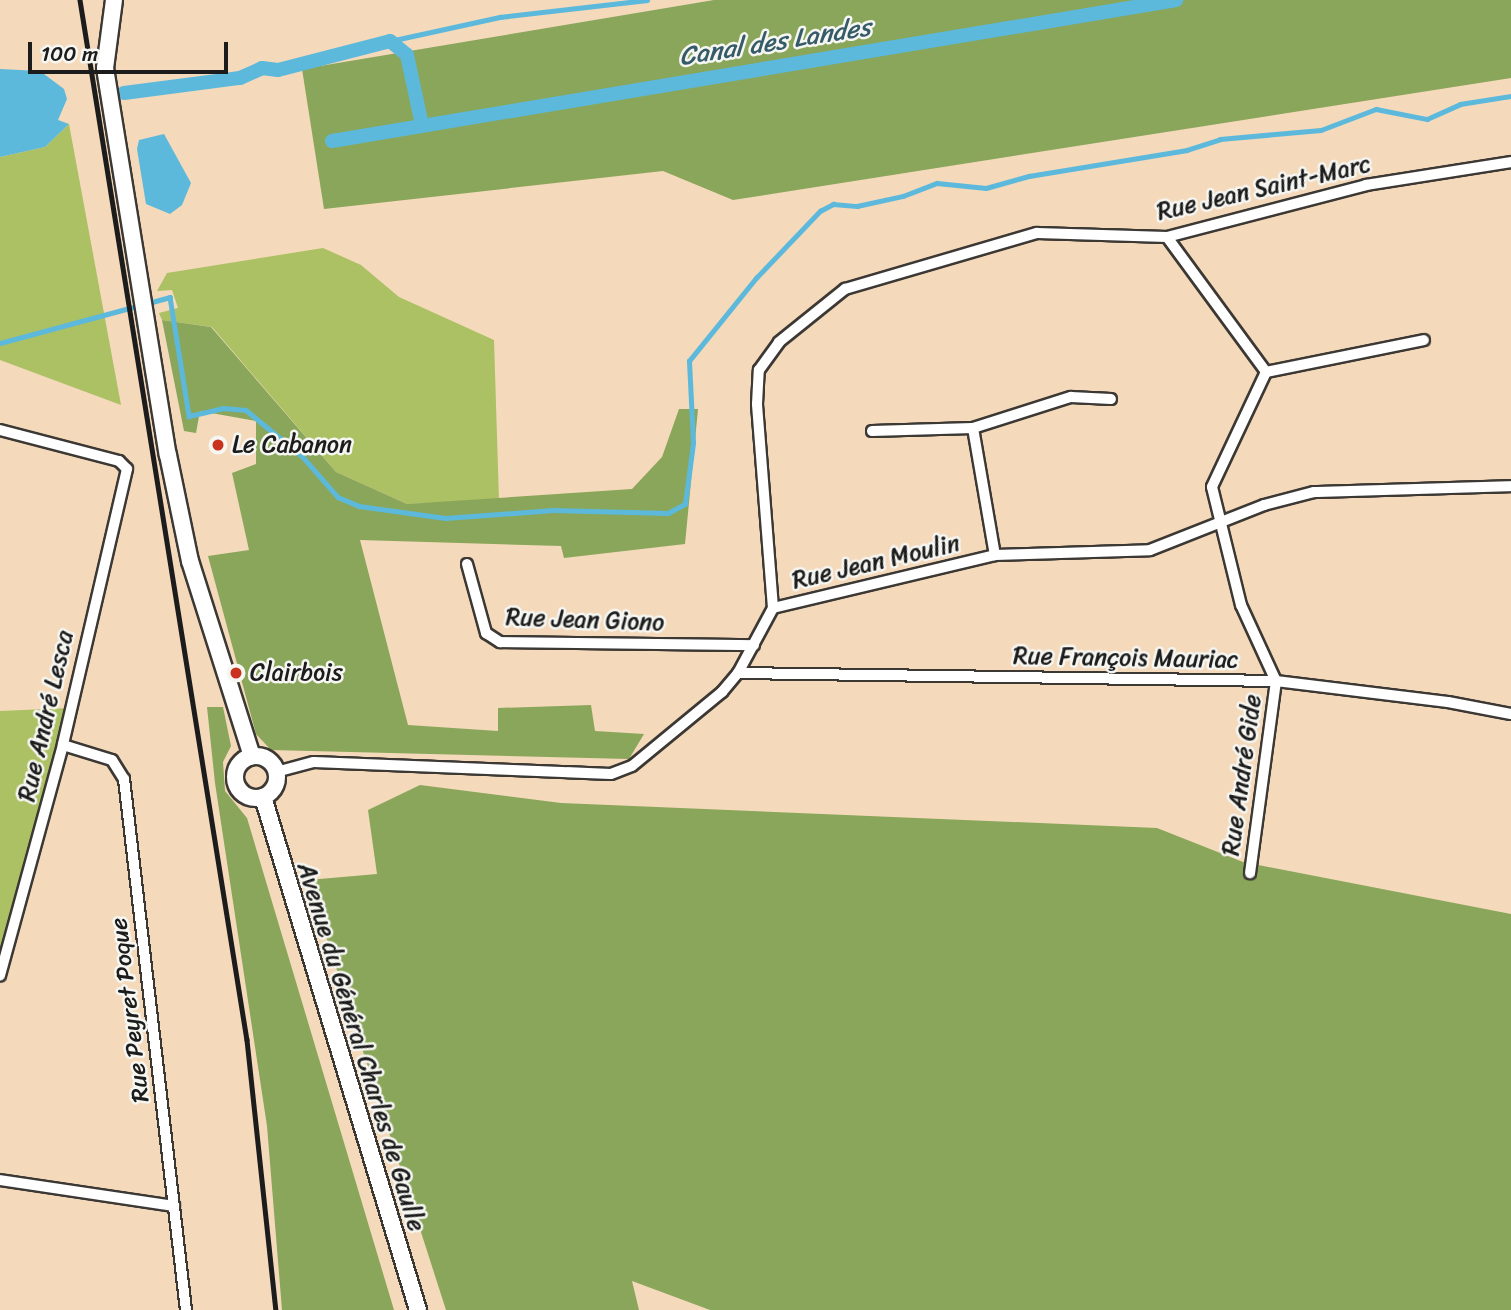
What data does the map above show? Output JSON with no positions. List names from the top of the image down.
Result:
{
  "streets": {
    "main road": ["Avenue du Général Charles de Gaulle"],
    "street": [
      "Rue Jean Saint-Marc",
      "Rue Jean Moulin",
      "Rue Jean Giono",
      "Rue François Mauriac",
      "Rue André Lesca",
      "Rue André Gide",
      "Rue Peyret Poque"
    ]
  },
  "crossings": [
    ["Rue Jean Saint-Marc", "Rue Jean Moulin"],
    ["Rue Jean Moulin", "Rue Jean Giono"],
    ["Rue Jean Moulin", "Rue François Mauriac"],
    ["Rue Jean Moulin", "Rue André Gide"],
    ["Rue Jean Moulin", "Avenue du Général Charles de Gaulle"],
    ["Rue François Mauriac", "Rue André Gide"],
    ["Rue André Lesca", "Rue Peyret Poque"]
  ],
  "water": ["Canal des Landes"],
  "places": ["Le Cabanon", "Clairbois"],
  "scale_bar": "100 m"
}
